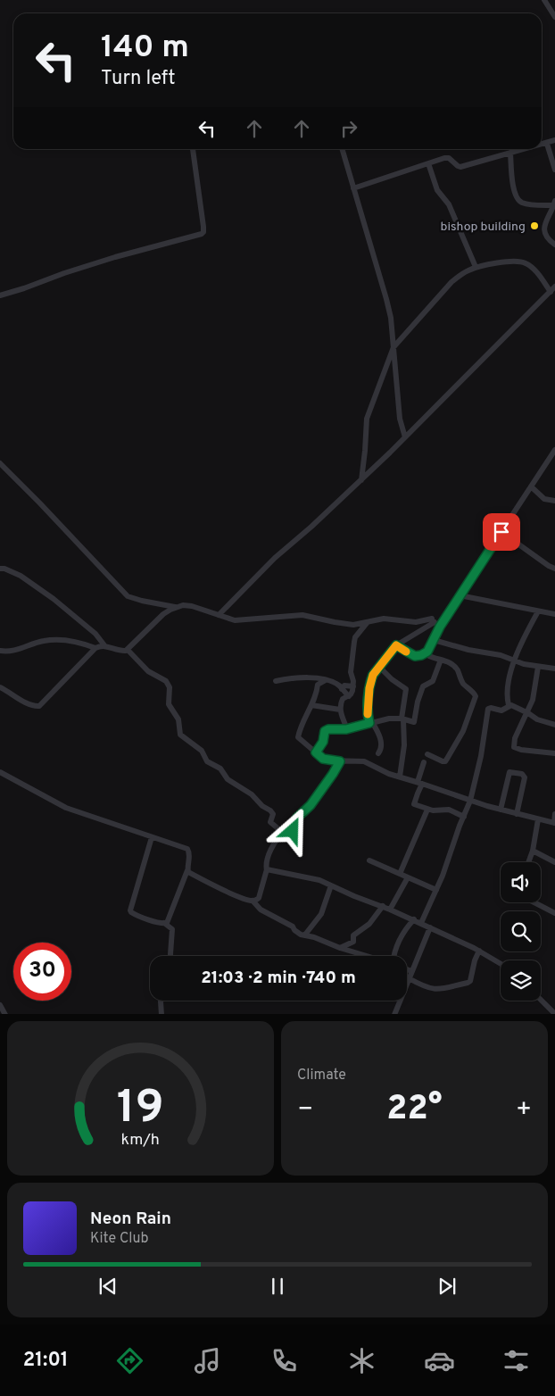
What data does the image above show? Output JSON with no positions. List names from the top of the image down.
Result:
{
  "places": ["bishop building"],
  "page": {
    "turn": ["140 m", "Turn left"],
    "limit": "30",
    "trip": "21:03 · 2 min · 740 m",
    "tile": "Climate",
    "heat": ["−", "22°", "+"],
    "song": ["Neon Rain", "Kite Club"],
    "tabs": "21:01",
    "gauge": ["19", "km/h"]
  }
}
